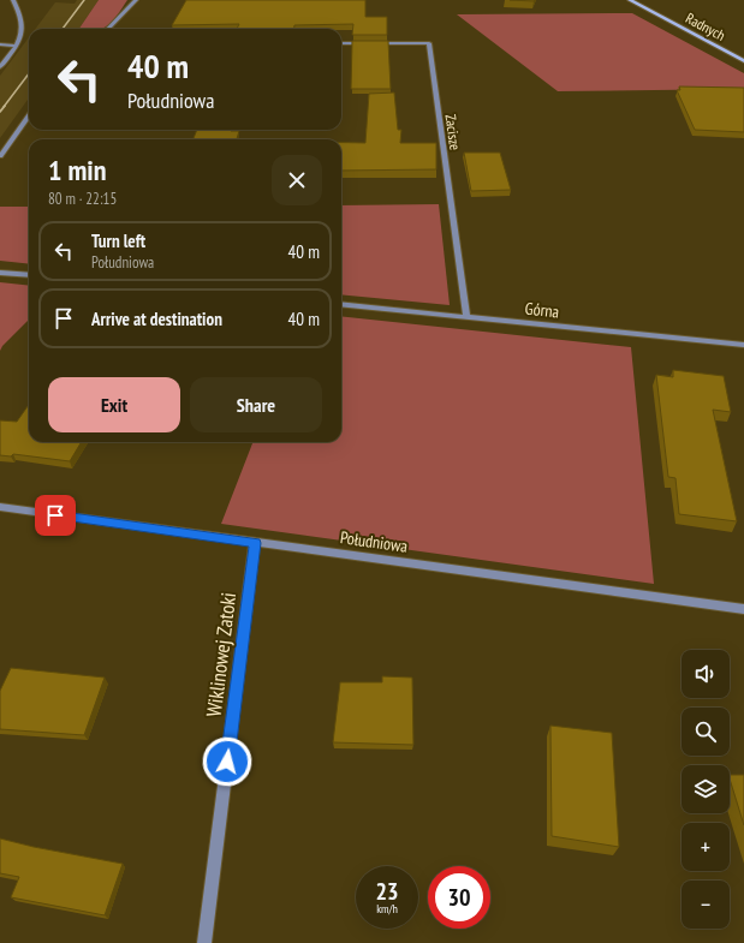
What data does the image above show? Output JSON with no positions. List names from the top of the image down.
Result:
{
  "streets": {
    "street": [
      "Radnych",
      "Zacisze",
      "Górna",
      "Południowa",
      "Wiklinowej Zatoki"
    ]
  },
  "crossings": [
    ["Zacisze", "Górna"],
    ["Południowa", "Wiklinowej Zatoki"]
  ],
  "page": {
    "turn": ["40 m", "Południowa"],
    "heading": ["1 min", "80 m · 22:15"],
    "list": [
      {
        "name": "Turn left",
        "note": "Południowa",
        "value": "40 m"
      },
      {
        "name": "Arrive at destination",
        "value": "40 m"
      }
    ],
    "buttons": ["Exit", "Share"],
    "map_buttons": ["+", "−"],
    "speed": "23 km/h",
    "limit": "30"
  }
}
